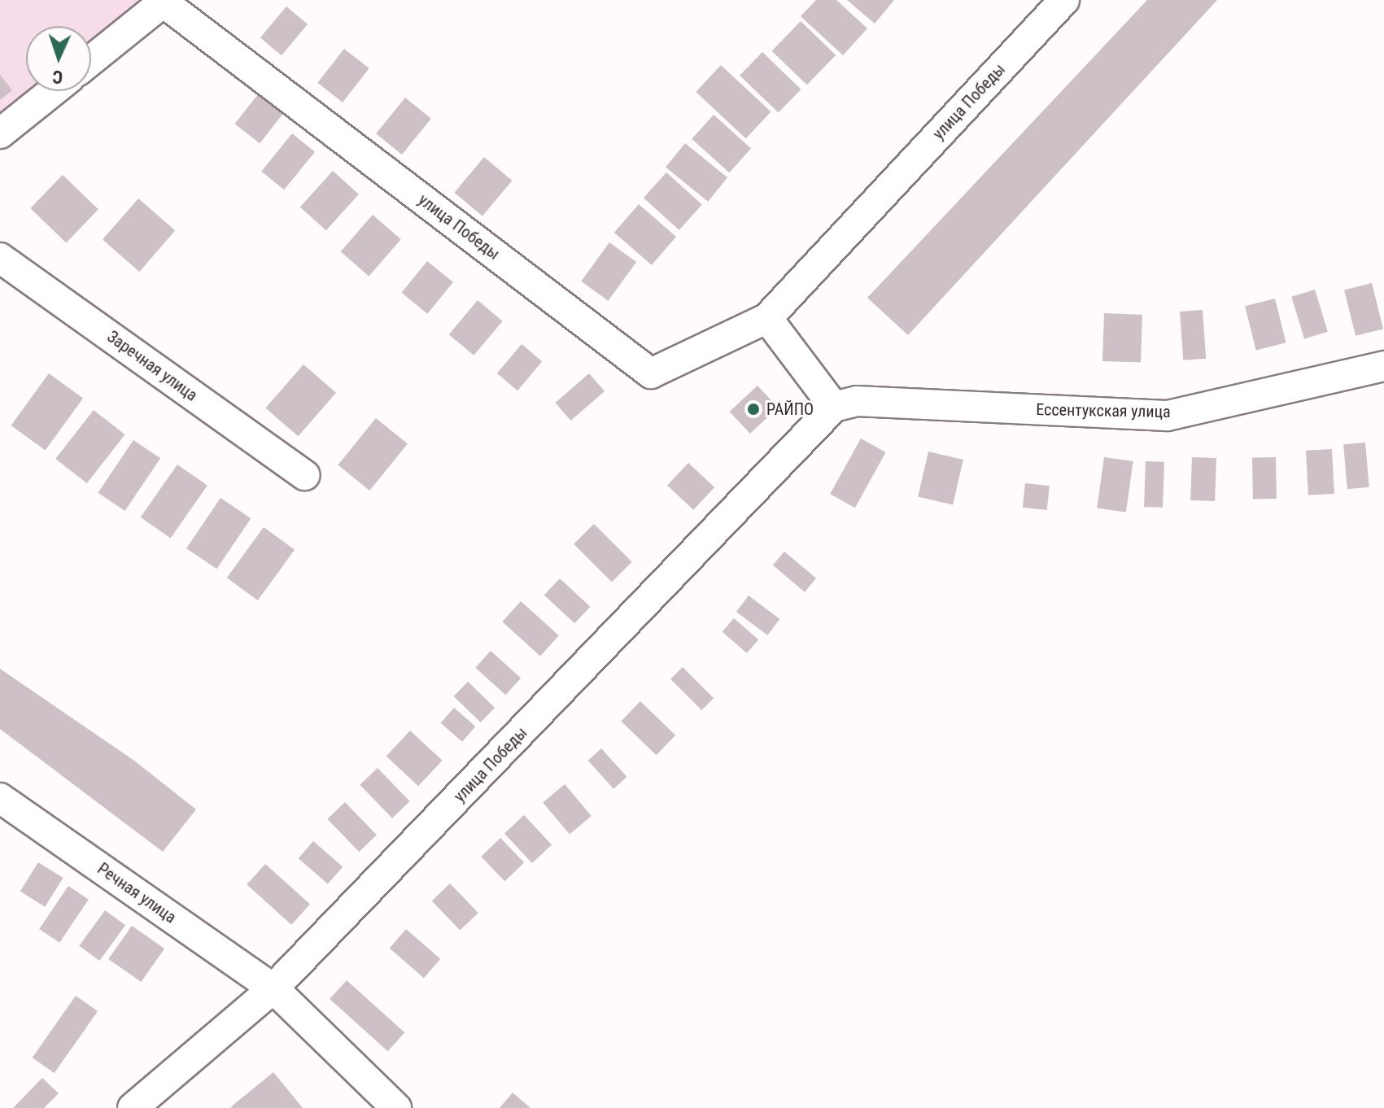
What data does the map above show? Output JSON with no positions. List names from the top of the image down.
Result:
{
  "streets": {
    "street": [
      "улица Победы",
      "Заречная улица",
      "Ессентукская улица",
      "Речная улица"
    ]
  },
  "crossings": [
    ["улица Победы", "Ессентукская улица"],
    ["улица Победы", "Речная улица"]
  ],
  "places": ["РАЙПО"],
  "north": "bottom"
}
